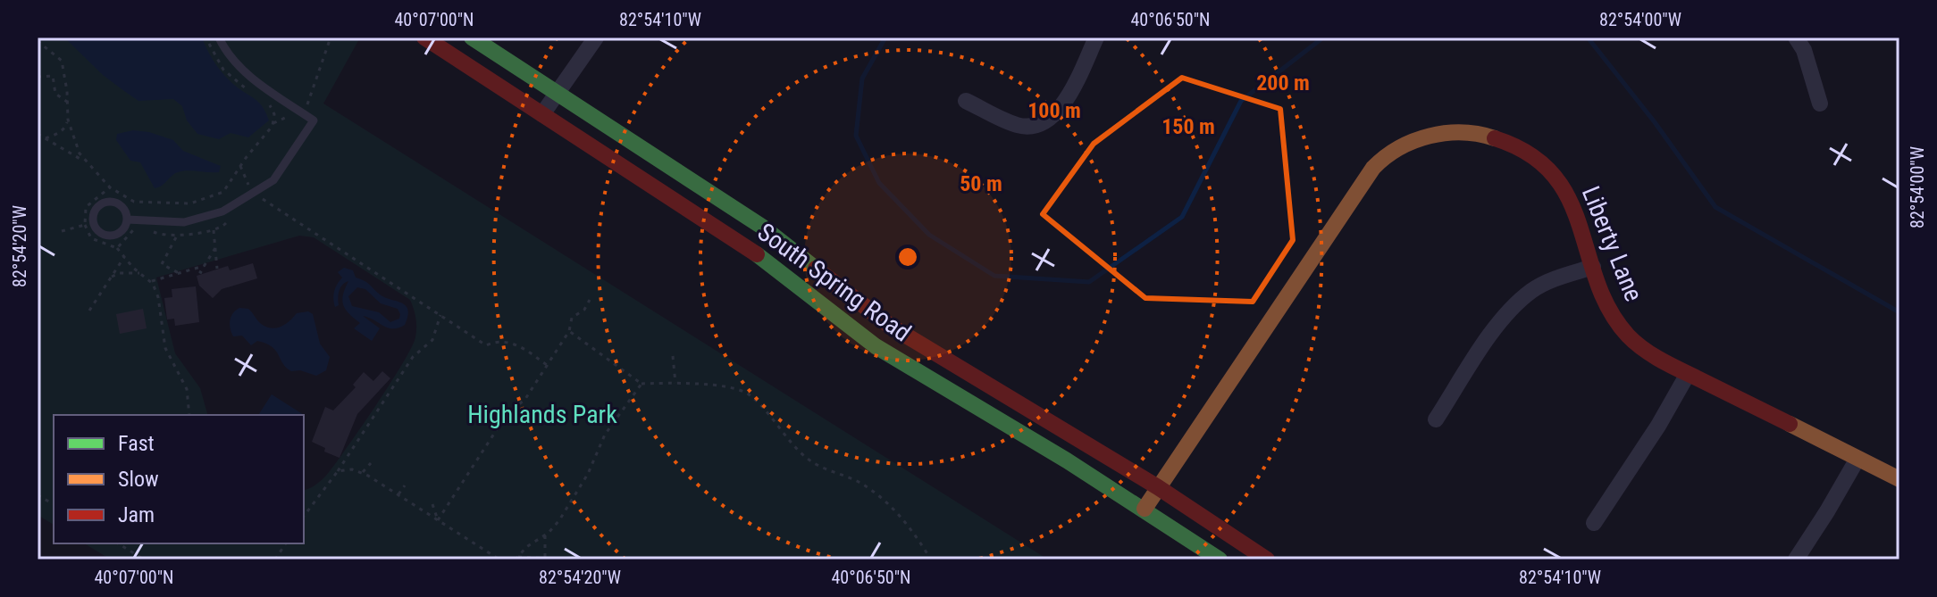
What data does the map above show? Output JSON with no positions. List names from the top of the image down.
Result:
{
  "streets": {
    "main road": ["Liberty Lane", "South Spring Road"]
  },
  "crossings": [
    ["Liberty Lane", "South Spring Road"]
  ],
  "parks": ["Highlands Park"],
  "legend": ["Fast", "Slow", "Jam"],
  "coordinates": [
    "40°07'00\"N",
    "82°54'10\"W",
    "40°06'50\"N",
    "82°54'00\"W",
    "82°54'20\"W"
  ],
  "rings": [
    "200 m",
    "100 m",
    "150 m",
    "50 m"
  ]
}
